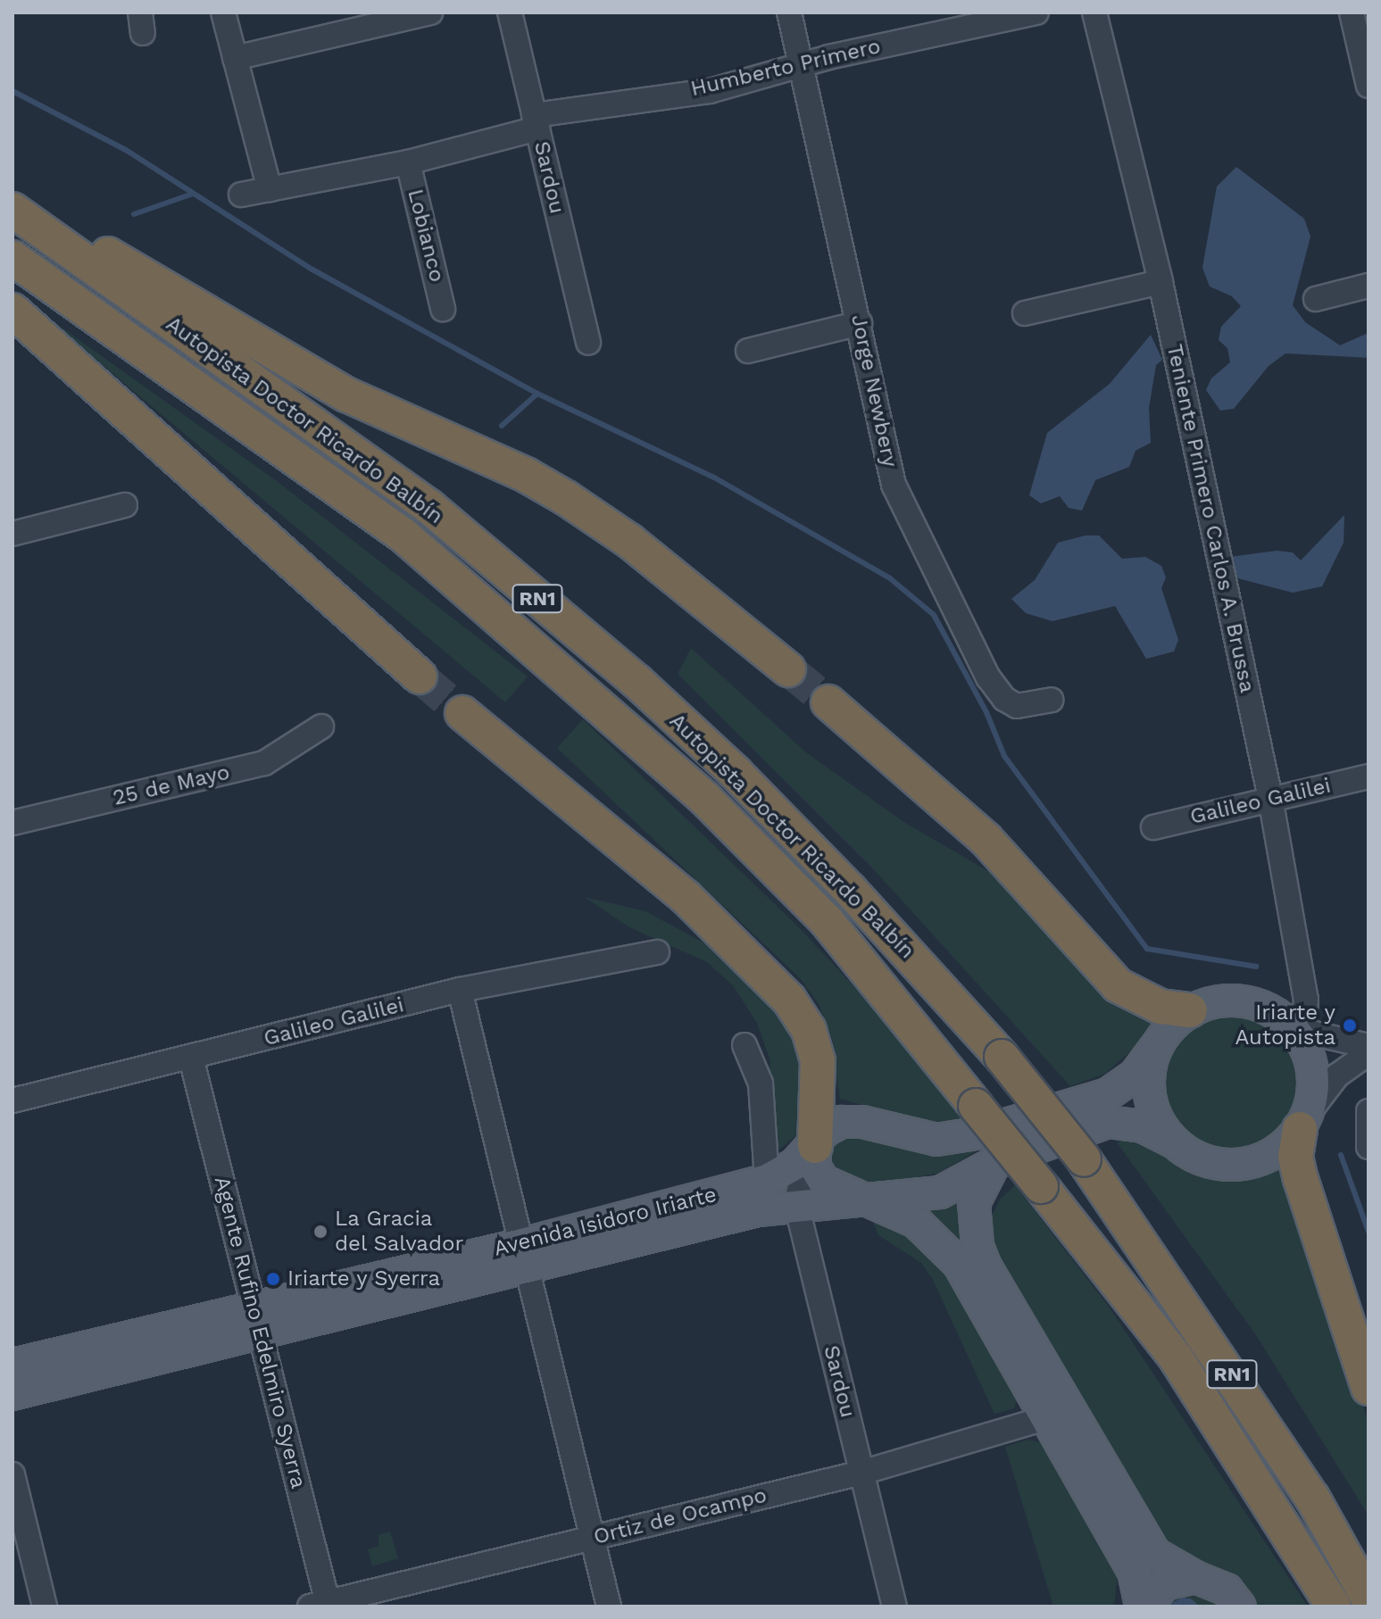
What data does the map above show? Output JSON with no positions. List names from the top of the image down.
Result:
{
  "streets": {
    "highway": ["Autopista Doctor Ricardo Balbín", "RN1"],
    "main road": ["Avenida Isidoro Iriarte"],
    "street": [
      "Humberto Primero",
      "Sardou",
      "Lobianco",
      "Jorge Newbery",
      "Teniente Primero Carlos A. Brussa",
      "25 de Mayo",
      "Galileo Galilei",
      "Agente Rufino Edelmiro Syerra",
      "Ortiz de Ocampo"
    ]
  },
  "crossings": [
    ["Humberto Primero", "Sardou"],
    ["Humberto Primero", "Lobianco"],
    ["Humberto Primero", "Jorge Newbery"],
    ["Sardou", "Avenida Isidoro Iriarte"],
    ["Sardou", "Ortiz de Ocampo"],
    ["Teniente Primero Carlos A. Brussa", "Galileo Galilei"],
    ["Teniente Primero Carlos A. Brussa", "Avenida Isidoro Iriarte"],
    ["Galileo Galilei", "Agente Rufino Edelmiro Syerra"],
    ["Avenida Isidoro Iriarte", "Agente Rufino Edelmiro Syerra"],
    ["Agente Rufino Edelmiro Syerra", "Ortiz de Ocampo"]
  ],
  "places": ["Iriarte y Autopista", "La Gracia del Salvador", "Iriarte y Syerra"]
}
